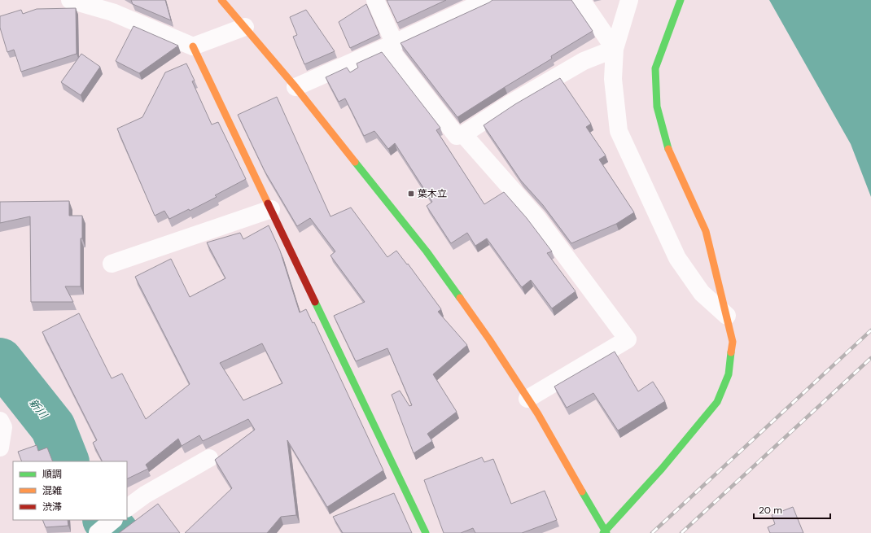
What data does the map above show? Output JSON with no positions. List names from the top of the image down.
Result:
{
  "water": ["新川"],
  "places": {
    "transit": ["葉木立"]
  },
  "legend": ["順調", "混雑", "渋滞"],
  "scale_bar": "20 m"
}
